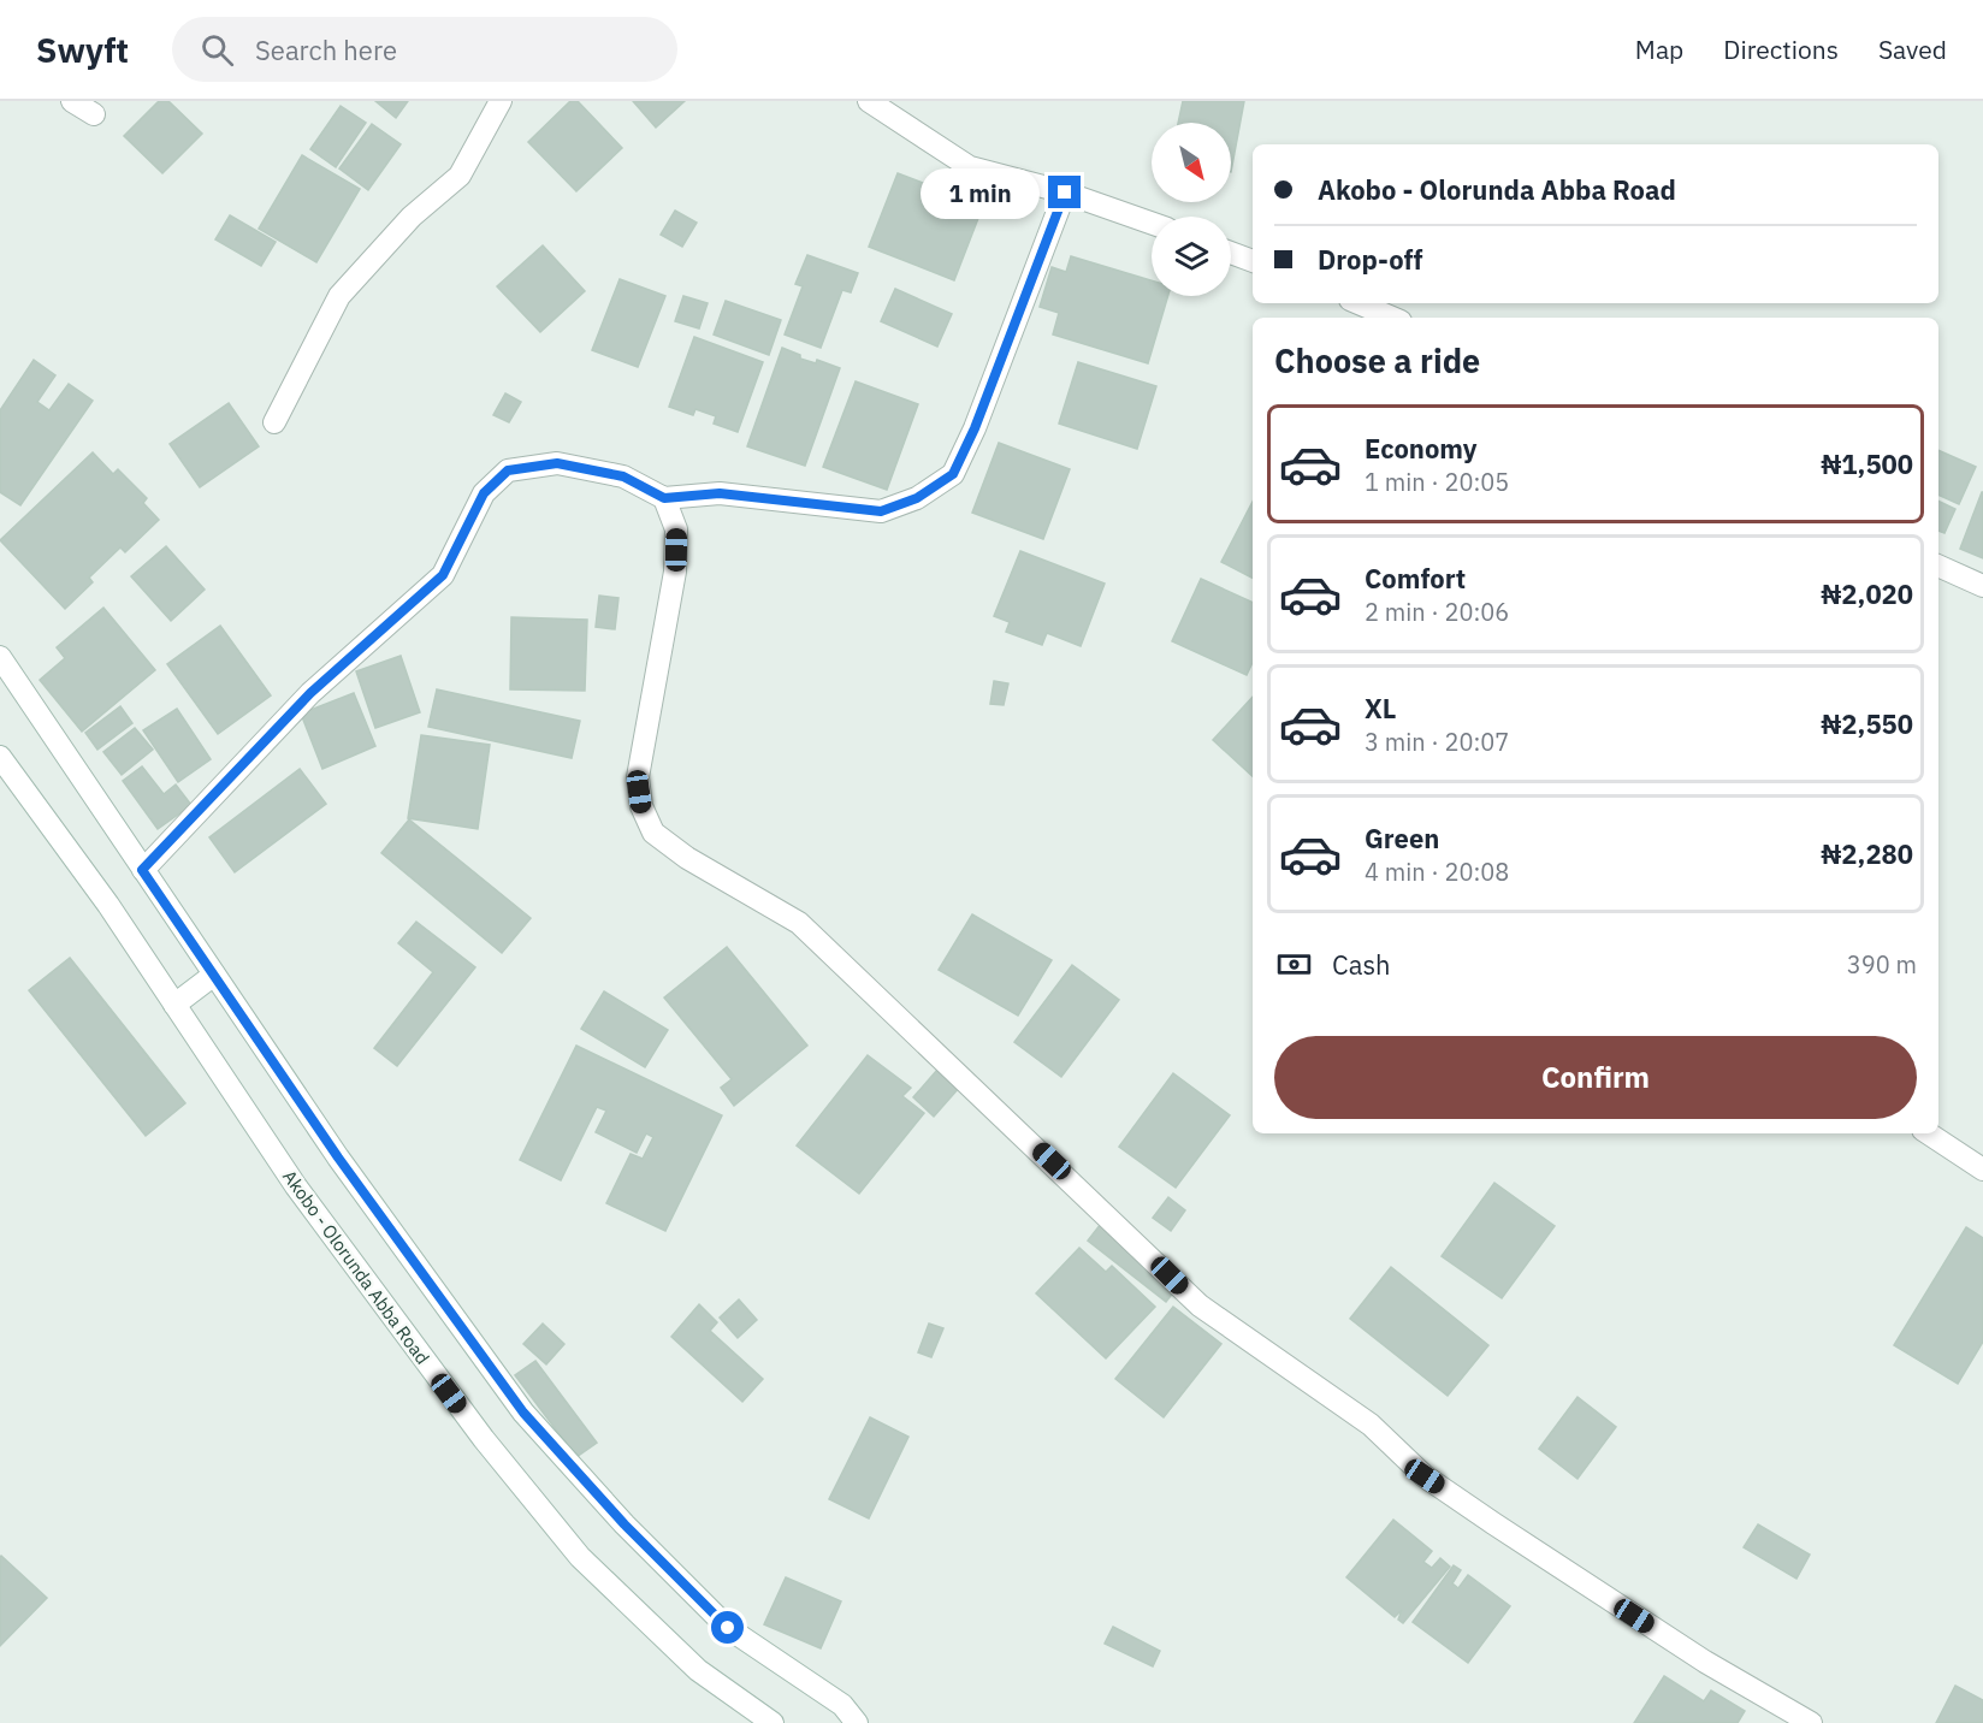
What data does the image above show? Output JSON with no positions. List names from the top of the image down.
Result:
{
  "streets": {
    "street": ["Akobo - Olorunda Abba Road"]
  },
  "north": "bottom right",
  "page": {
    "header": "Swyft",
    "search": "Search here",
    "nav": ["Map", "Directions", "Saved"],
    "banner": ["Akobo - Olorunda Abba Road", "Drop-off"],
    "bubble": "1 min",
    "heading": "Choose a ride",
    "list": [
      {
        "name": "Economy",
        "note": "1 min · 20:05",
        "value": "₦1,500"
      },
      {
        "name": "Comfort",
        "note": "2 min · 20:06",
        "value": "₦2,020"
      },
      {
        "name": "XL",
        "note": "3 min · 20:07",
        "value": "₦2,550"
      },
      {
        "name": "Green",
        "note": "4 min · 20:08",
        "value": "₦2,280"
      }
    ],
    "pay": ["Cash", "390 m"],
    "buttons": "Confirm"
  }
}
